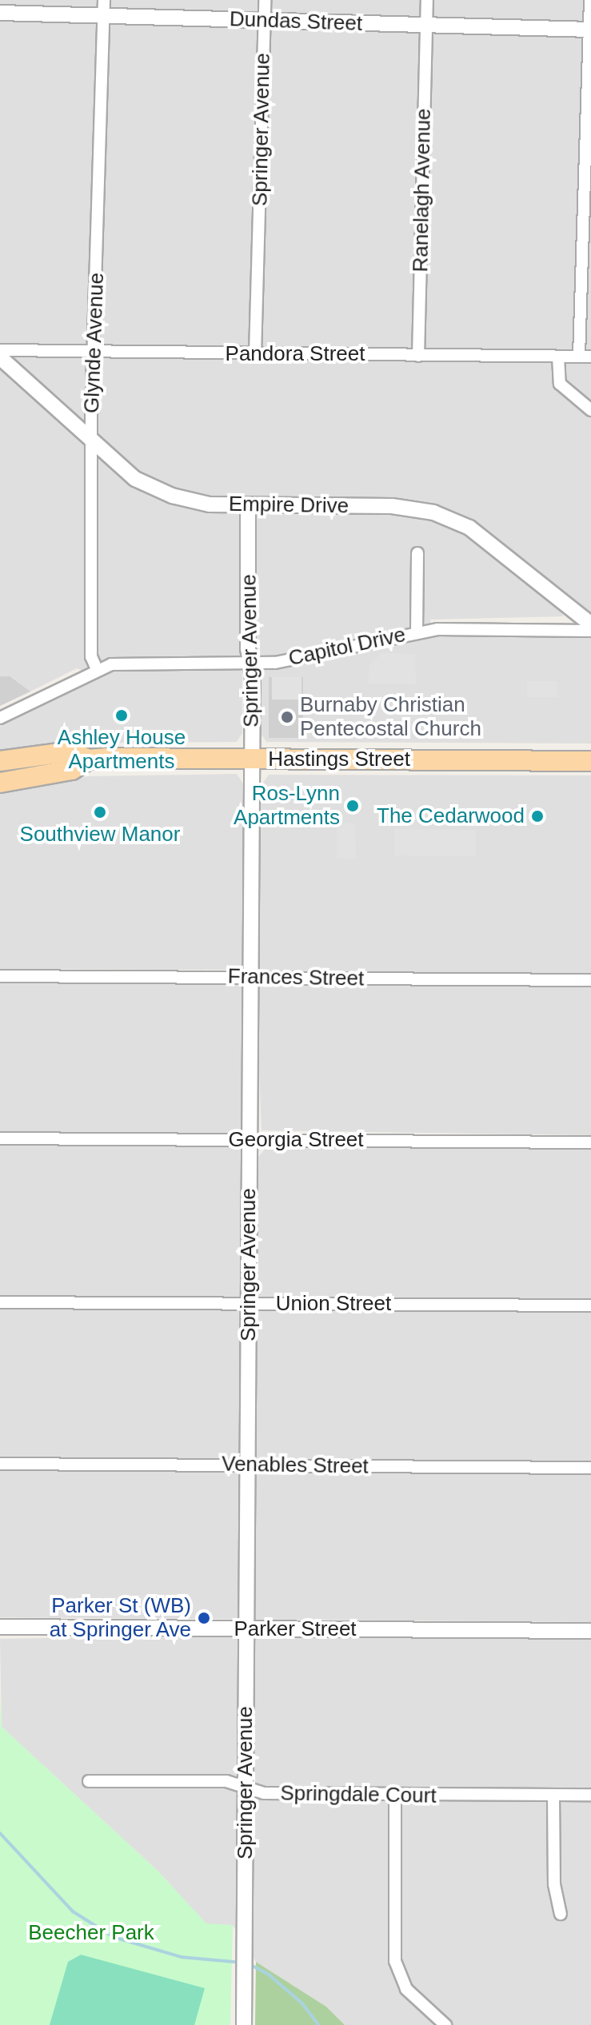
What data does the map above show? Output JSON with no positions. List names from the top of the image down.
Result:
{
  "streets": {
    "main road": ["Hastings Street"],
    "street": [
      "Dundas Street",
      "Springer Avenue",
      "Ranelagh Avenue",
      "Glynde Avenue",
      "Pandora Street",
      "Empire Drive",
      "Capitol Drive",
      "Frances Street",
      "Georgia Street",
      "Union Street",
      "Venables Street",
      "Parker Street",
      "Springdale Court"
    ]
  },
  "crossings": [
    ["Dundas Street", "Springer Avenue"],
    ["Dundas Street", "Ranelagh Avenue"],
    ["Dundas Street", "Glynde Avenue"],
    ["Springer Avenue", "Pandora Street"],
    ["Springer Avenue", "Empire Drive"],
    ["Springer Avenue", "Capitol Drive"],
    ["Springer Avenue", "Hastings Street"],
    ["Springer Avenue", "Frances Street"],
    ["Springer Avenue", "Georgia Street"],
    ["Springer Avenue", "Union Street"],
    ["Springer Avenue", "Venables Street"],
    ["Springer Avenue", "Parker Street"],
    ["Springer Avenue", "Springdale Court"],
    ["Ranelagh Avenue", "Pandora Street"],
    ["Glynde Avenue", "Pandora Street"],
    ["Glynde Avenue", "Empire Drive"],
    ["Glynde Avenue", "Capitol Drive"]
  ],
  "parks": ["Beecher Park"],
  "places": [
    "Ashley House Apartments",
    "Burnaby Christian Pentecostal Church",
    "Ros-Lynn Apartments",
    "Southview Manor",
    "The Cedarwood",
    "Parker St (WB) at Springer Ave"
  ]
}
